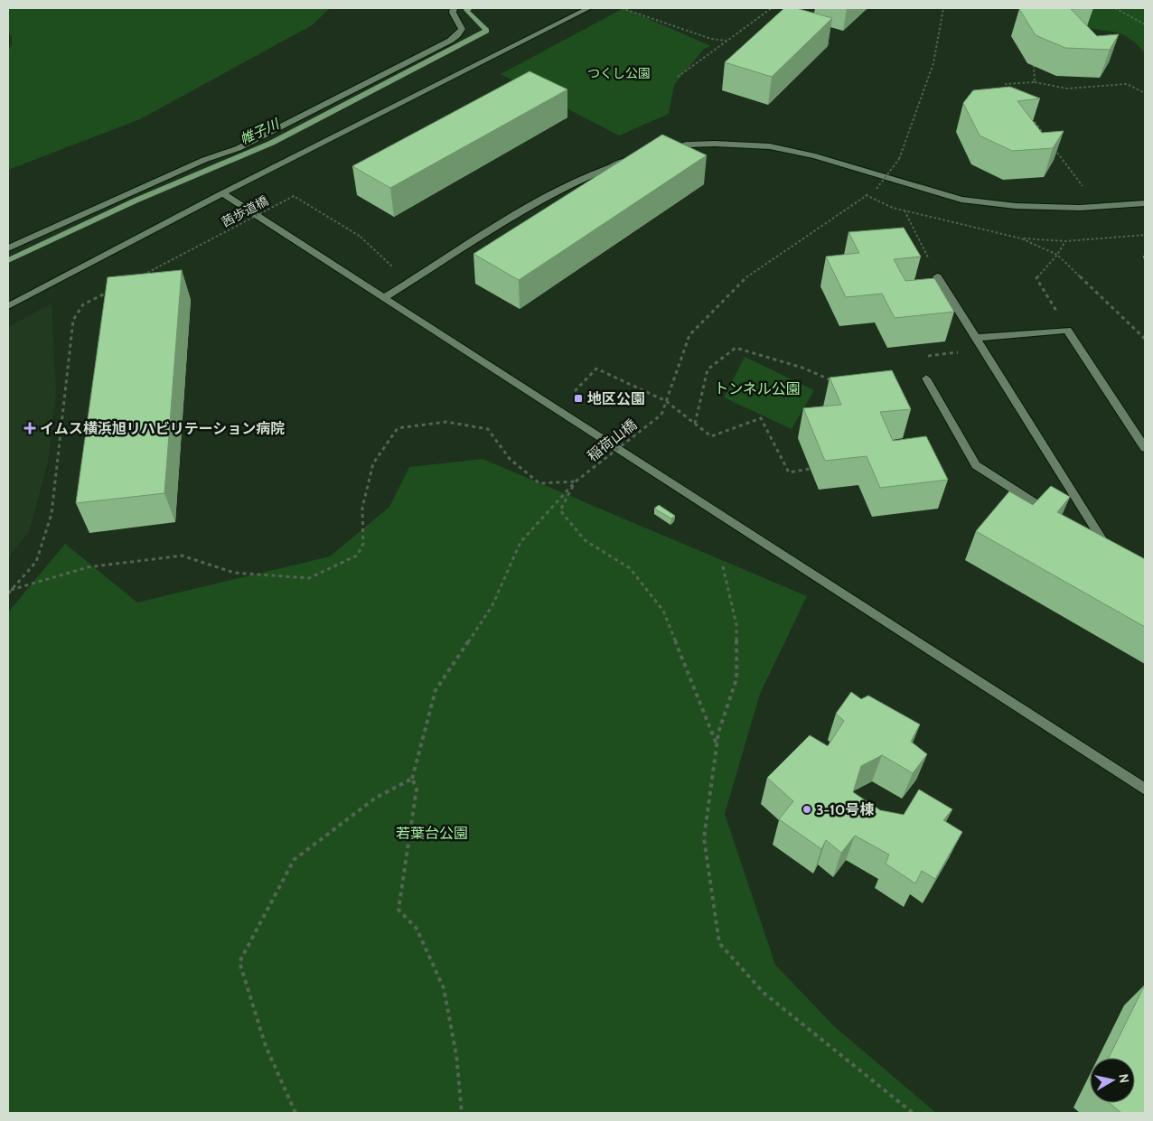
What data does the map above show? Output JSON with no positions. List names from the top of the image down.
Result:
{
  "streets": {
    "path": ["茜歩道橋", "稲荷山橋"]
  },
  "water": ["帷子川"],
  "parks": ["つくし公園", "トンネル公園", "若葉台公園"],
  "places": {
    "transit": ["地区公園"],
    "health": ["イムス横浜旭リハビリテーション病院"],
    "other": ["3-10号棟"]
  },
  "north": "right"
}
